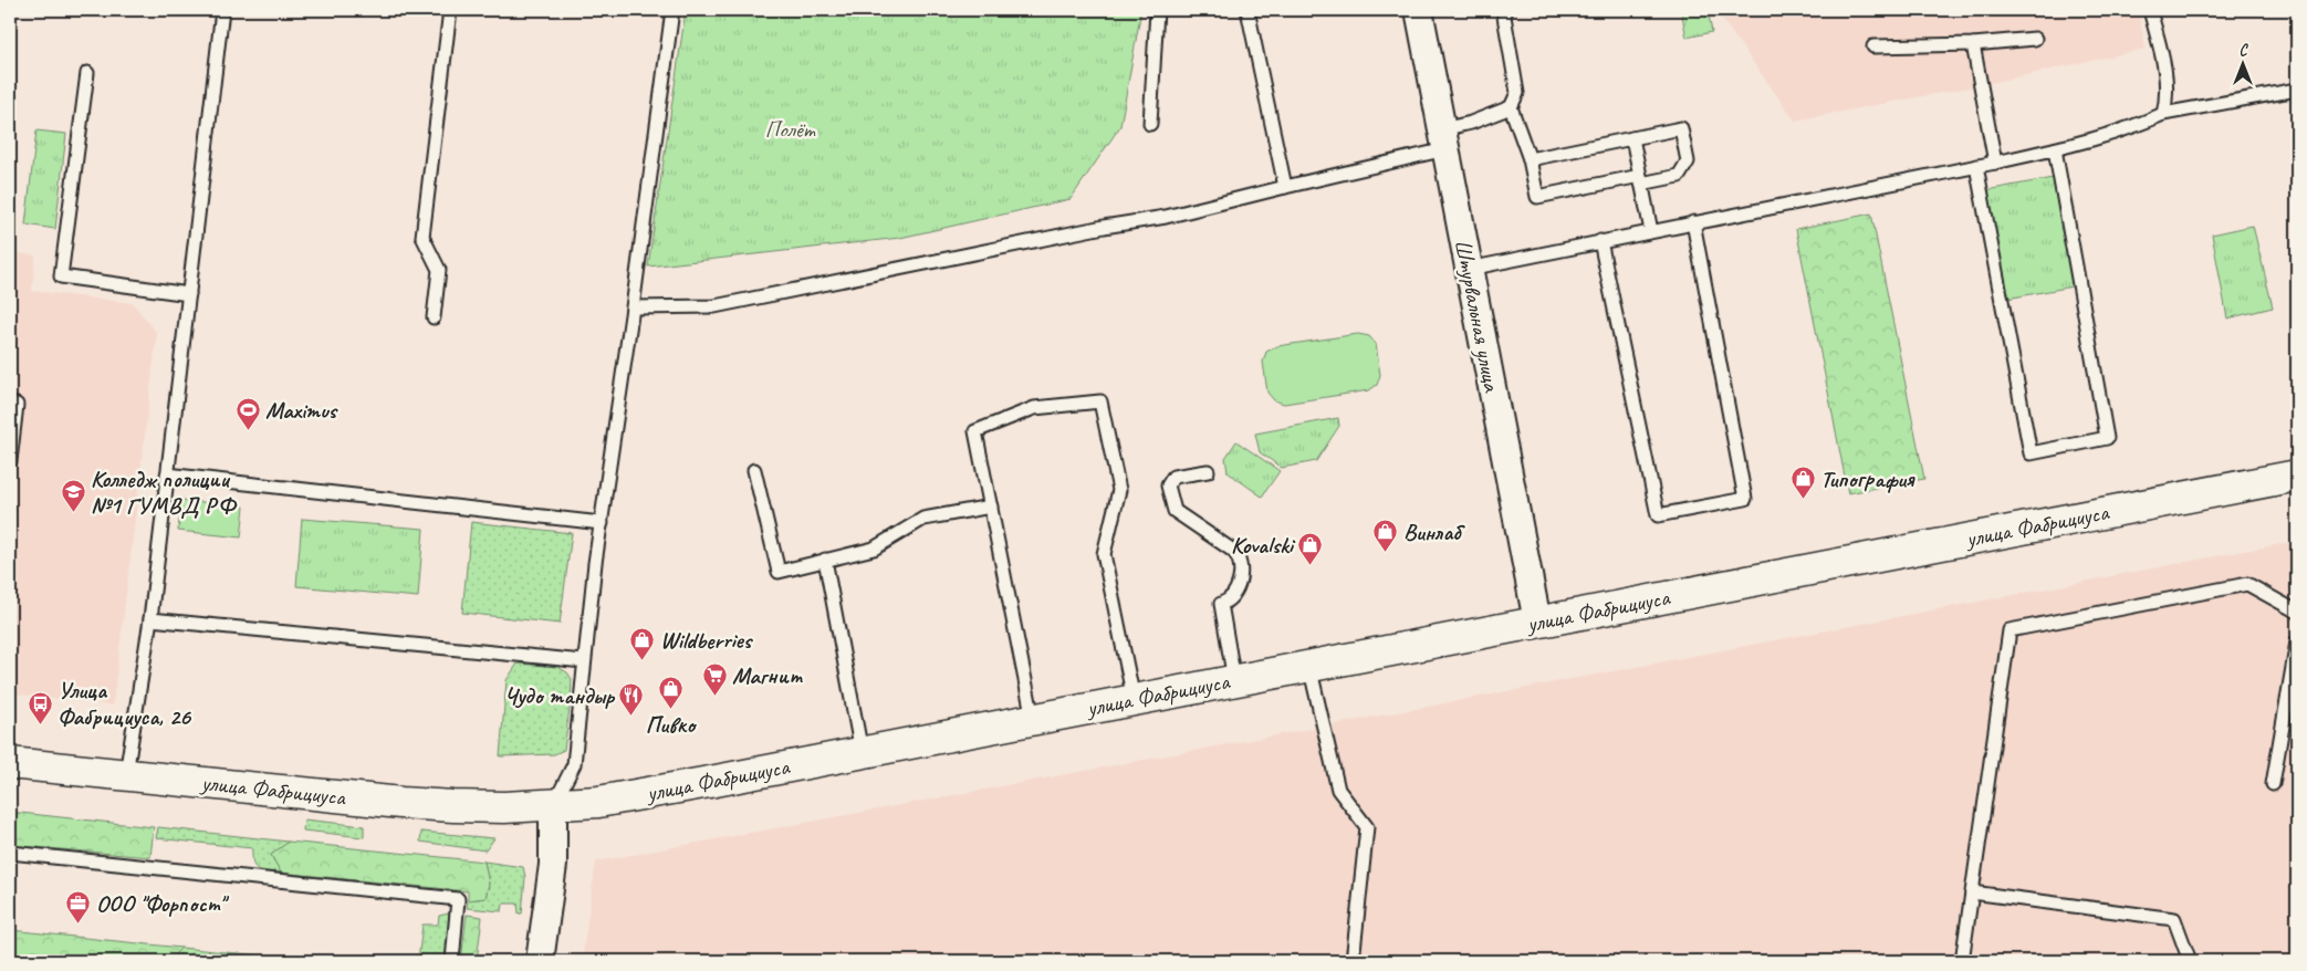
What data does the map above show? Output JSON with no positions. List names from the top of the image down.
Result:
{
  "streets": {
    "main road": ["улица Фабрициуса"],
    "street": ["Штурвальная улица"]
  },
  "crossings": [
    ["Штурвальная улица", "улица Фабрициуса"]
  ],
  "parks": ["Полёт"],
  "places": {
    "sports": ["Maximus"],
    "shop": [
      "Типография",
      "Винлаб",
      "Kovalski",
      "Wildberries",
      "Пивко"
    ],
    "school or university": ["Колледж полиции №1 ГУМВД РФ"],
    "supermarket": ["Магнит"],
    "restaurant": ["Чудо тандыр"],
    "bus stop": ["Улица Фабрициуса, 26"],
    "office": ["ООО \"Форпост\""]
  },
  "north": "top"
}
